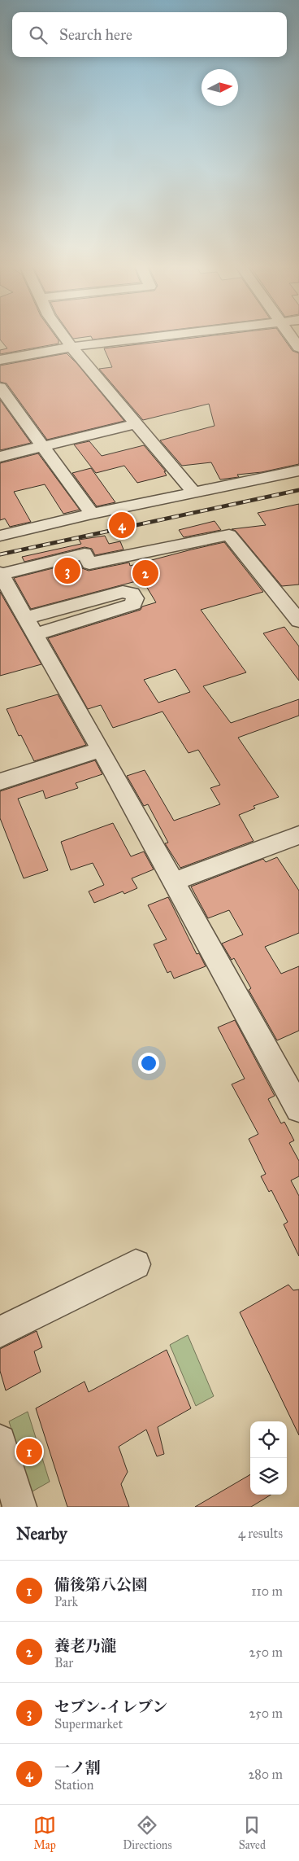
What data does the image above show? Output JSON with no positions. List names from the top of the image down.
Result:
{
  "north": "right",
  "page": {
    "search": "Search here",
    "pins": [
      "4",
      "3",
      "2",
      "1"
    ],
    "heading": ["Nearby", "4 results"],
    "list": [
      {
        "mark": "1",
        "name": "備後第八公園",
        "note": "Park",
        "value": "110 m"
      },
      {
        "mark": "2",
        "name": "養老乃瀧",
        "note": "Bar",
        "value": "250 m"
      },
      {
        "mark": "3",
        "name": "セブン-イレブン",
        "note": "Supermarket",
        "value": "250 m"
      },
      {
        "mark": "4",
        "name": "一ノ割",
        "note": "Station",
        "value": "280 m"
      }
    ],
    "nav": ["Map", "Directions", "Saved"]
  }
}
